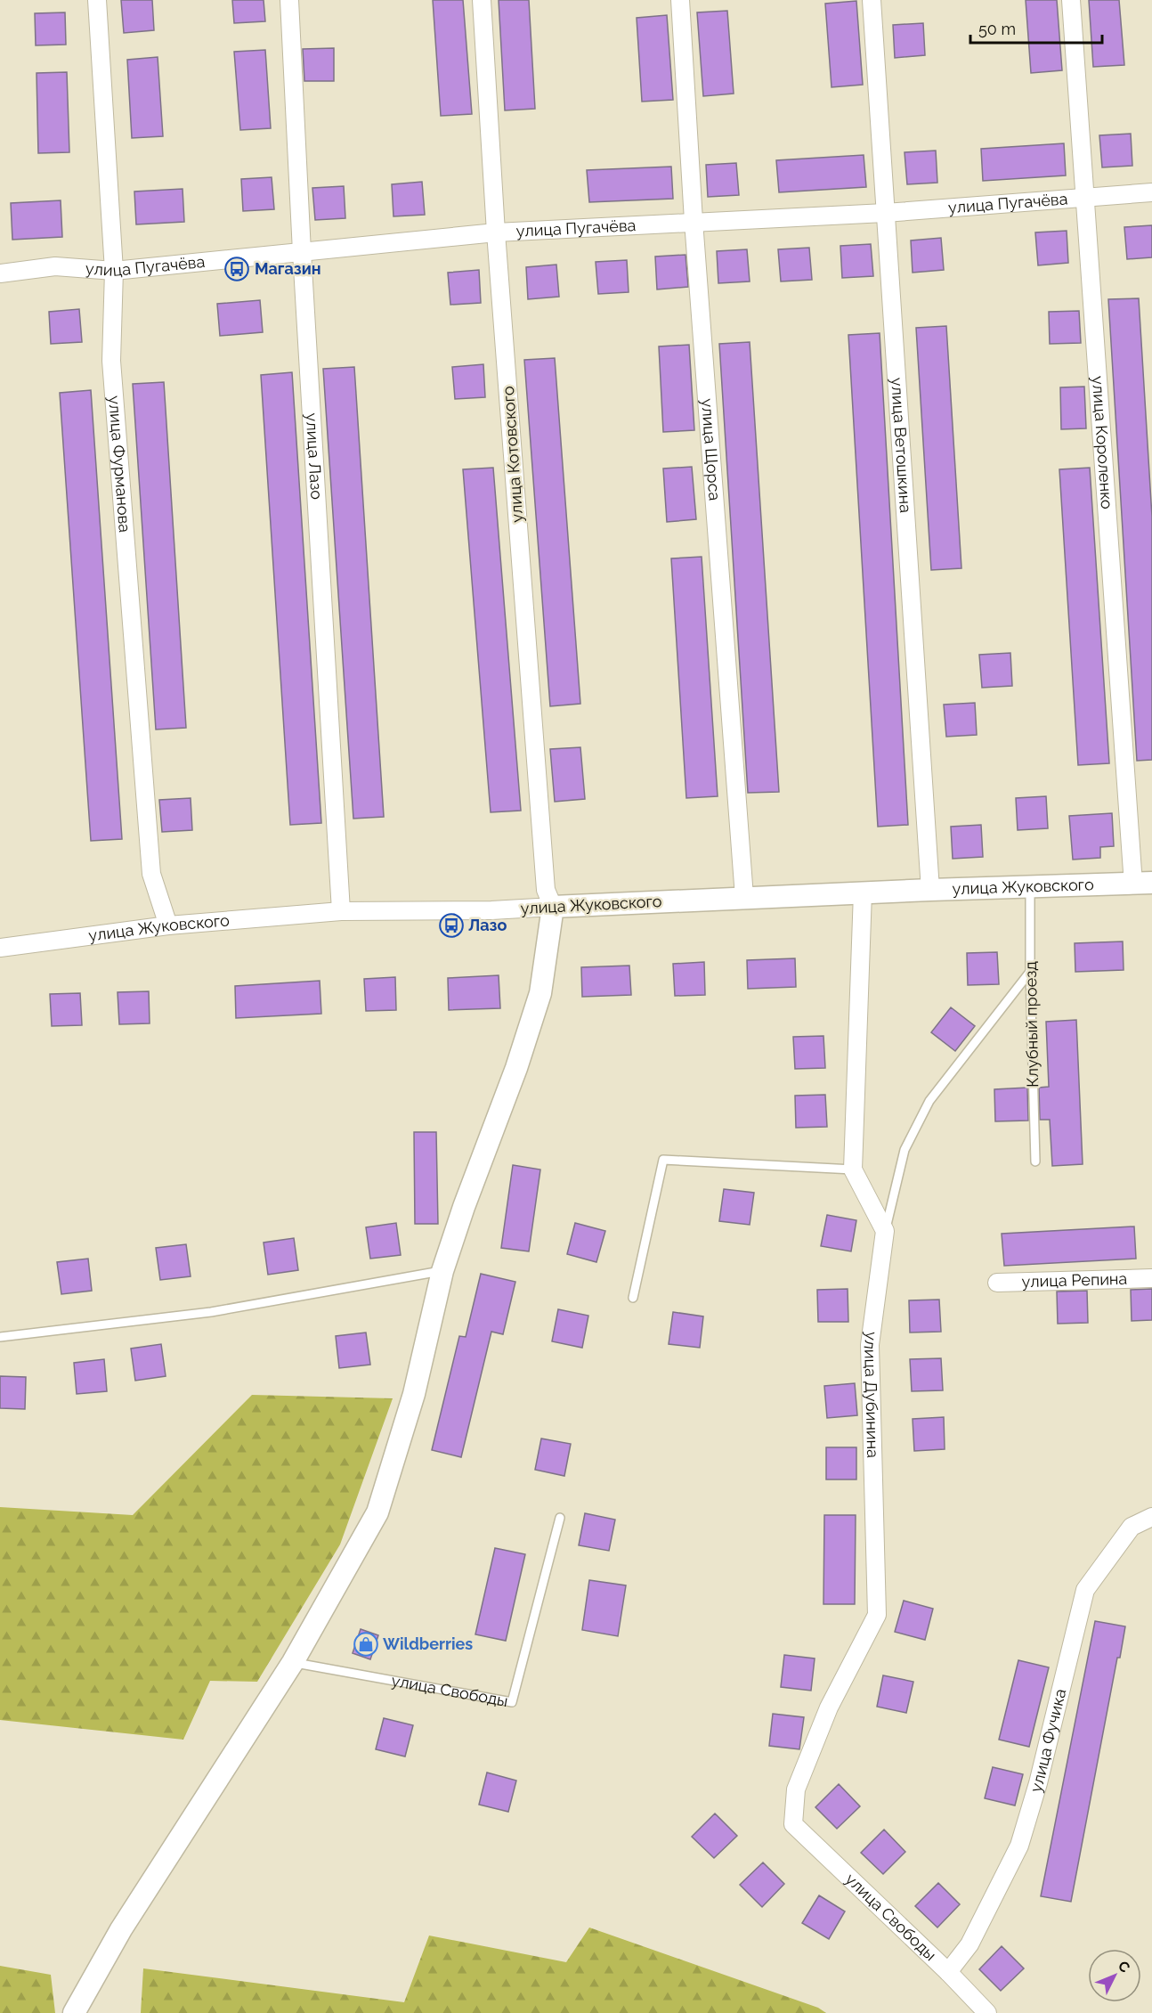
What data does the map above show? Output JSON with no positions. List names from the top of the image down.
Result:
{
  "streets": {
    "street": [
      "улица Пугачёва",
      "улица Короленко",
      "улица Ветошкина",
      "улица Щорса",
      "улица Котовского",
      "улица Лазо",
      "улица Фурманова",
      "улица Жуковского",
      "улица Репина",
      "улица Дубинина",
      "улица Свободы",
      "улица Фучика"
    ],
    "lane": ["Клубный проезд"]
  },
  "crossings": [
    ["улица Пугачёва", "улица Короленко"],
    ["улица Пугачёва", "улица Ветошкина"],
    ["улица Пугачёва", "улица Щорса"],
    ["улица Пугачёва", "улица Котовского"],
    ["улица Пугачёва", "улица Лазо"],
    ["улица Пугачёва", "улица Фурманова"],
    ["улица Короленко", "улица Жуковского"],
    ["улица Ветошкина", "улица Жуковского"],
    ["улица Щорса", "улица Жуковского"],
    ["улица Котовского", "улица Жуковского"],
    ["улица Лазо", "улица Жуковского"],
    ["улица Фурманова", "улица Жуковского"],
    ["улица Жуковского", "Клубный проезд"],
    ["улица Дубинина", "улица Свободы"],
    ["улица Свободы", "улица Фучика"]
  ],
  "places": {
    "bus stop": ["Магазин", "Лазо"],
    "shop": ["Wildberries"]
  },
  "scale_bar": "50 m",
  "north": "top right"
}
